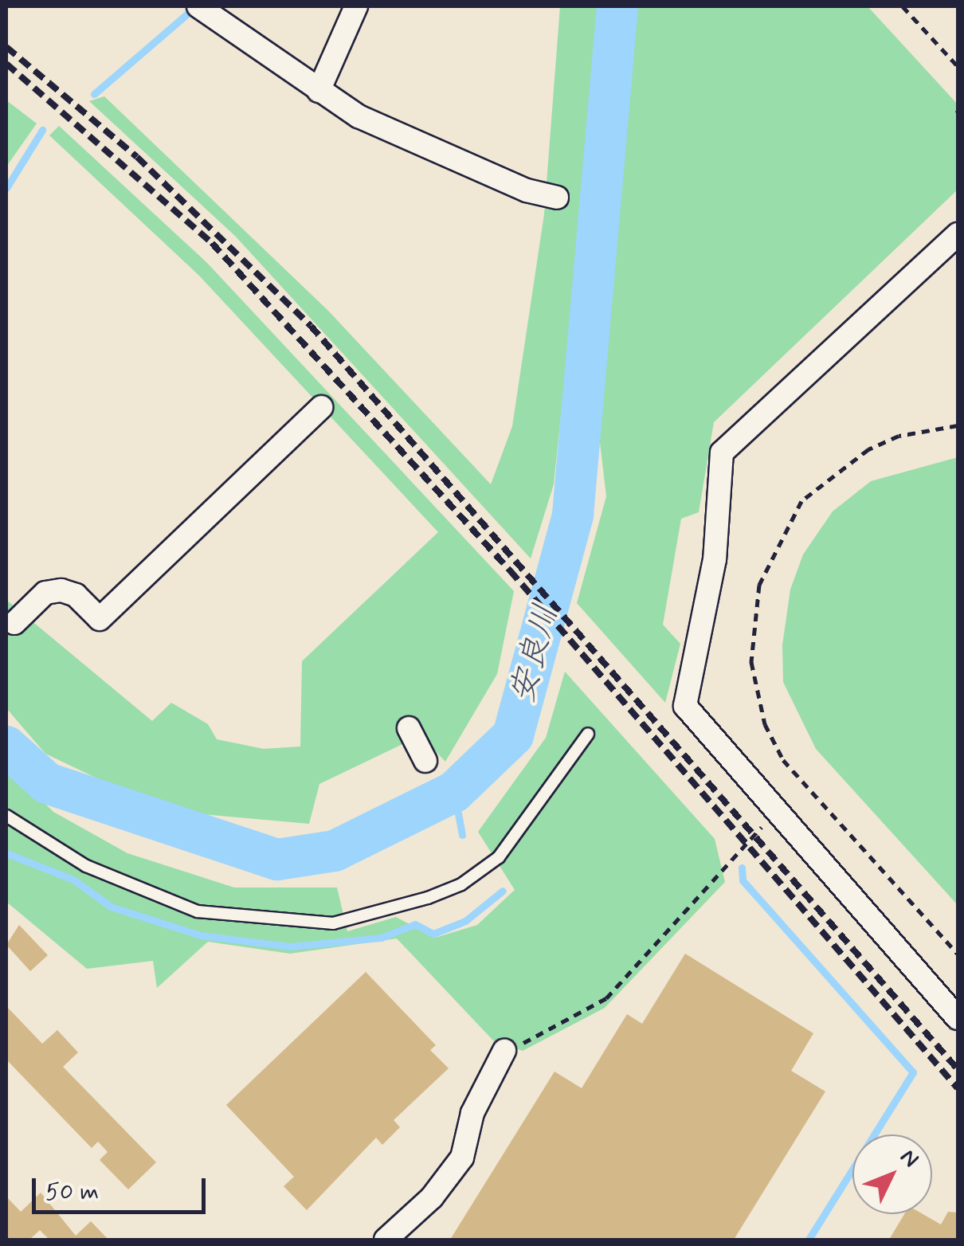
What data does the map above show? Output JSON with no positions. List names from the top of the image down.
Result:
{
  "water": ["安良川"],
  "scale_bar": "50 m",
  "north": "top right"
}
